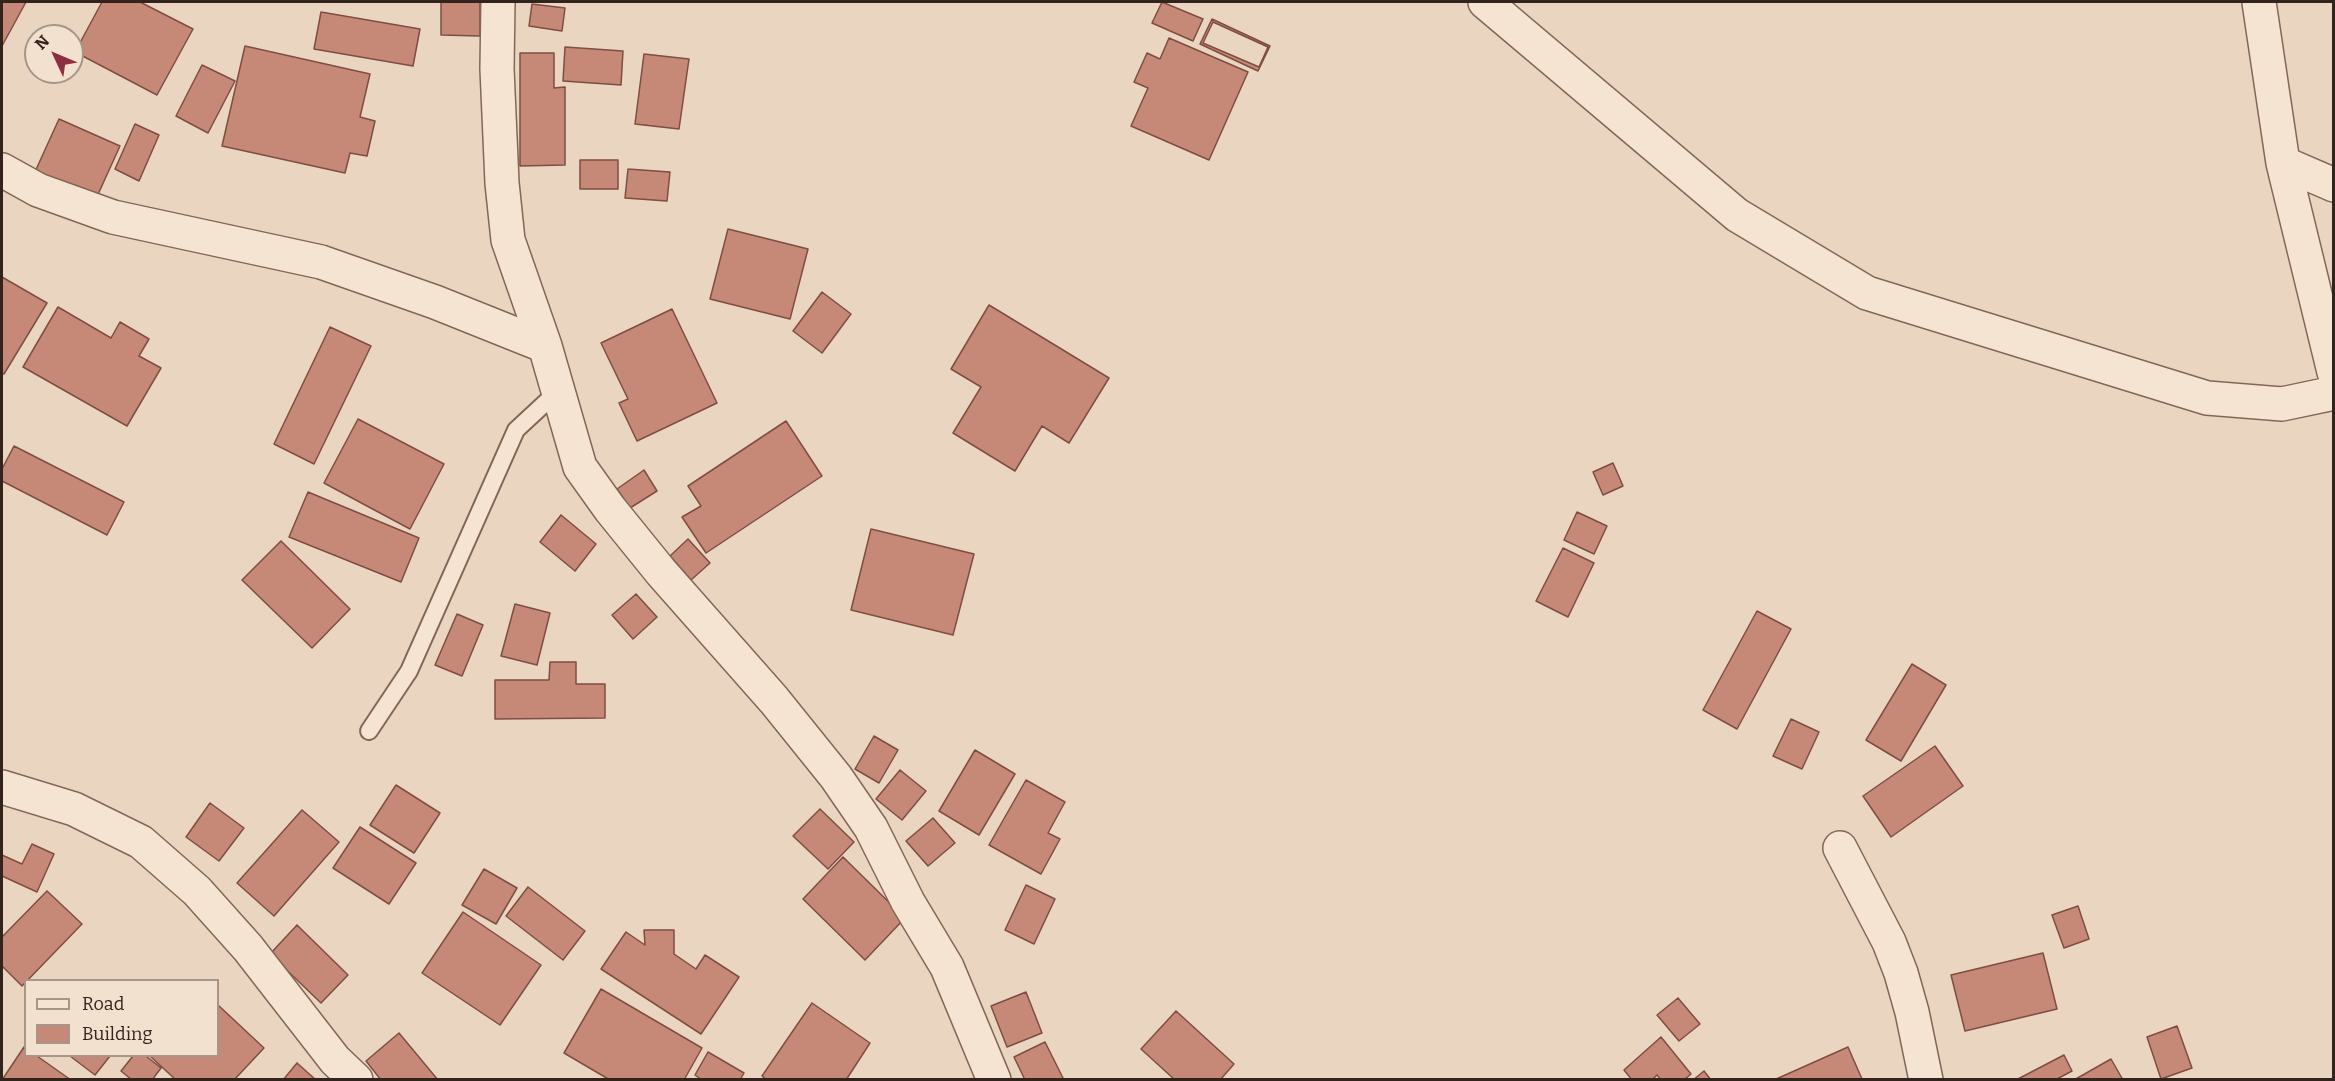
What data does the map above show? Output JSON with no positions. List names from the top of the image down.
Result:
{
  "legend": ["Road", "Building"],
  "north": "top left"
}
